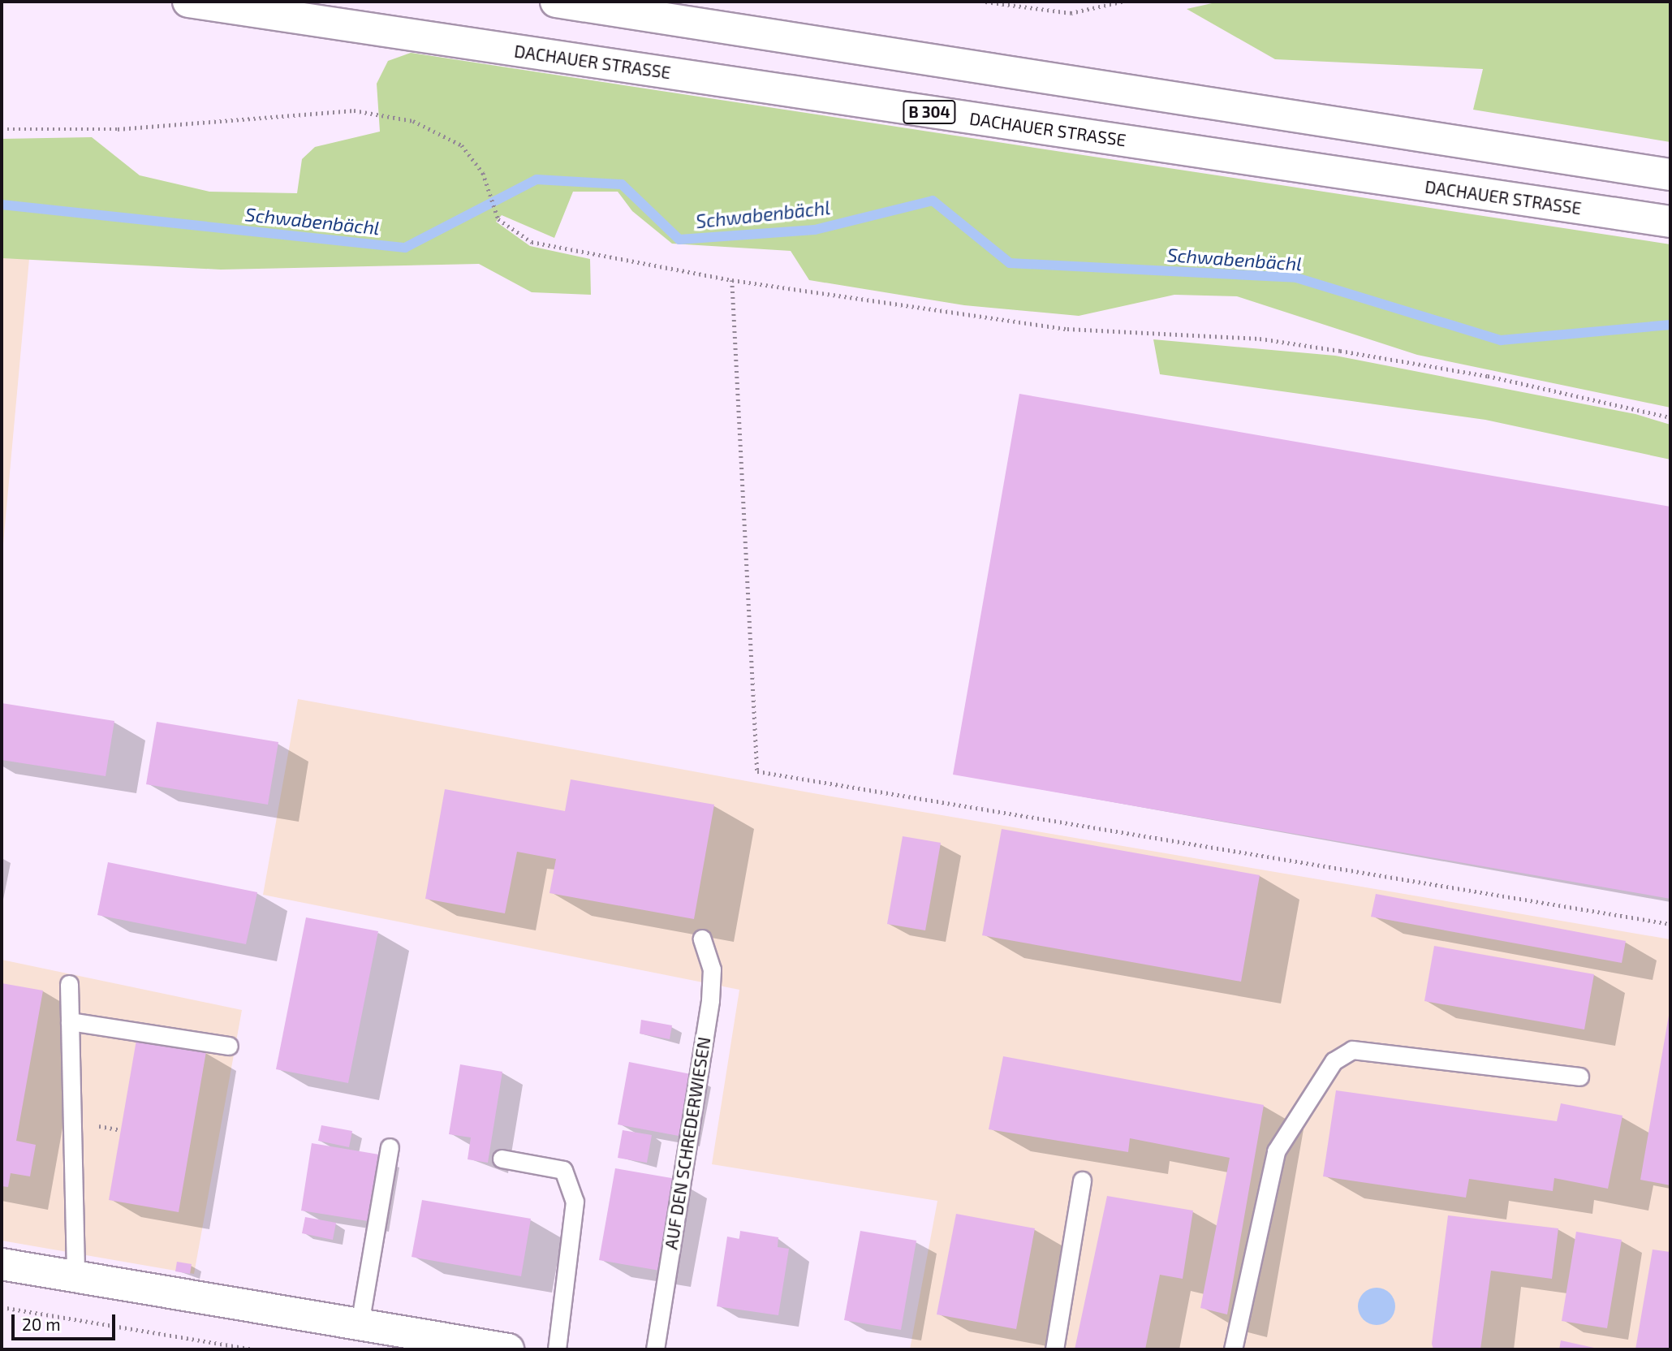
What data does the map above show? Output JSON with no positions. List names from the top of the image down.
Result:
{
  "streets": {
    "main road": ["DACHAUER STRASSE", "B 304"],
    "lane": ["AUF DEN SCHREDERWIESEN"]
  },
  "water": ["Schwabenbächl"],
  "scale_bar": "20 m"
}
